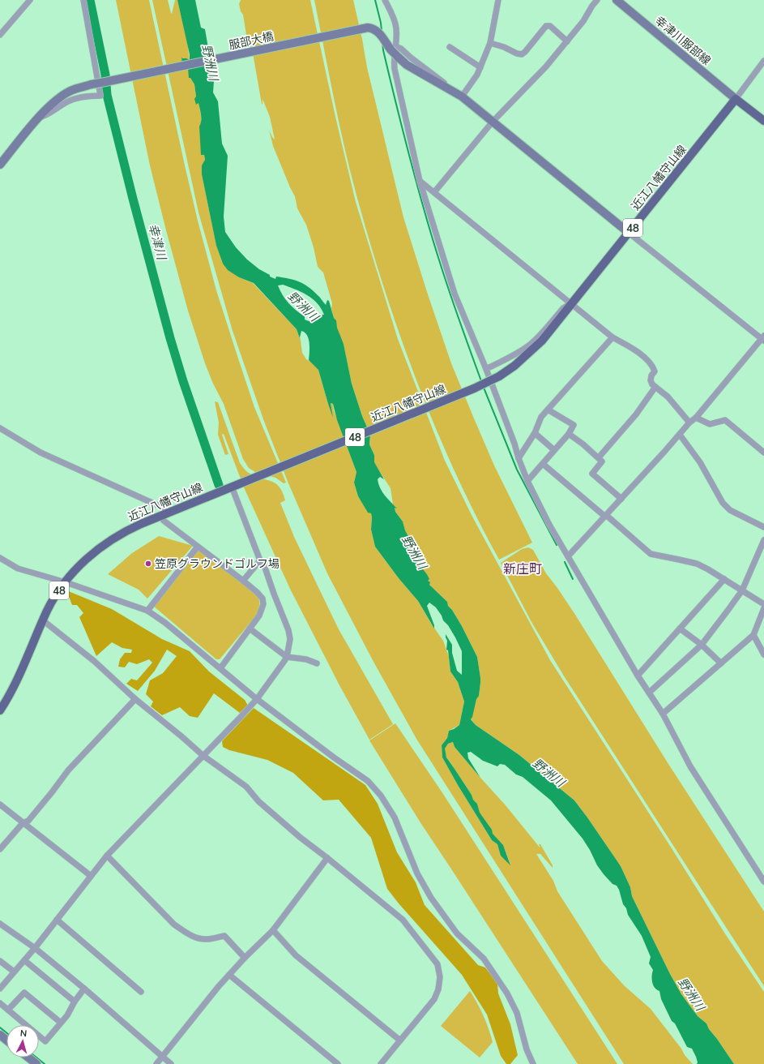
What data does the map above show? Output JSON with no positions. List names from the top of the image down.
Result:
{
  "streets": {
    "main road": ["近江八幡守山線", "48"],
    "street": ["服部大橋", "幸津川服部線"]
  },
  "crossings": [
    ["幸津川服部線", "近江八幡守山線"]
  ],
  "districts": ["新庄町"],
  "water": ["野洲川", "幸津川"],
  "places": ["笠原グラウンドゴルフ場"],
  "north": "top"
}
